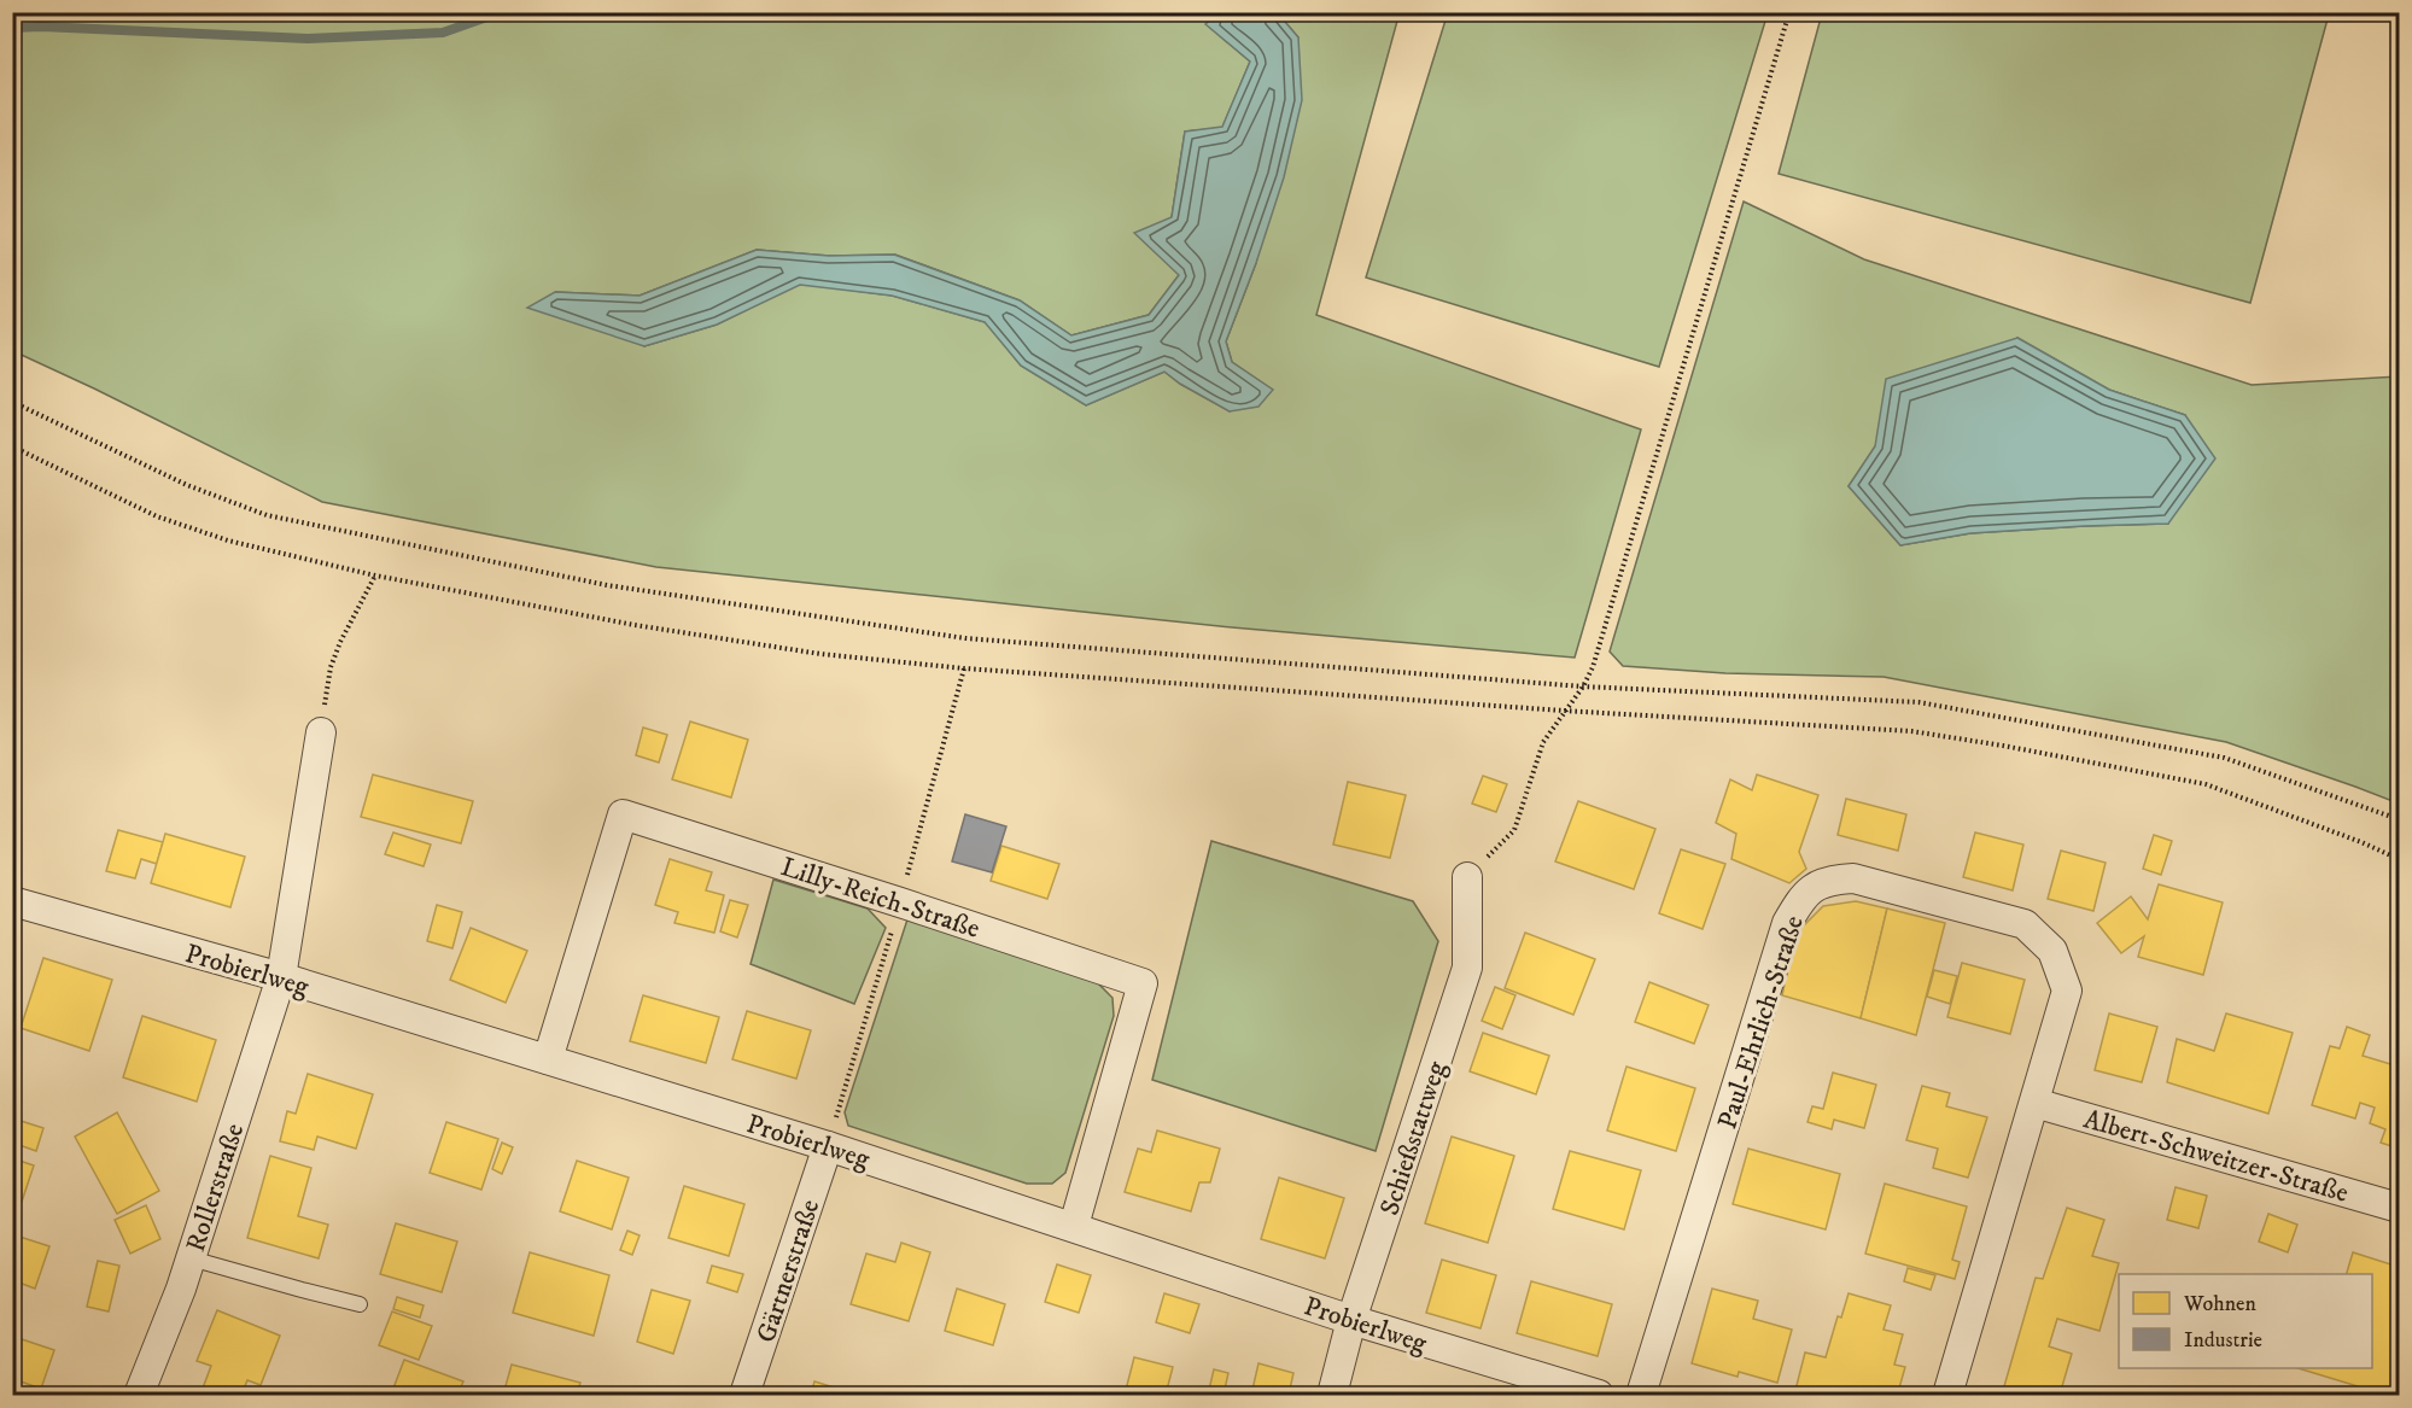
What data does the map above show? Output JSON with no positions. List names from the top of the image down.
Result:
{
  "streets": {
    "street": [
      "Lilly-Reich-Straße",
      "Probierlweg",
      "Paul-Ehrlich-Straße",
      "Schießstattweg",
      "Albert-Schweitzer-Straße",
      "Rollerstraße",
      "Gärtnerstraße"
    ]
  },
  "crossings": [
    ["Lilly-Reich-Straße", "Probierlweg"],
    ["Probierlweg", "Schießstattweg"],
    ["Probierlweg", "Rollerstraße"],
    ["Probierlweg", "Gärtnerstraße"],
    ["Paul-Ehrlich-Straße", "Albert-Schweitzer-Straße"]
  ],
  "legend": ["Wohnen", "Industrie"]
}
